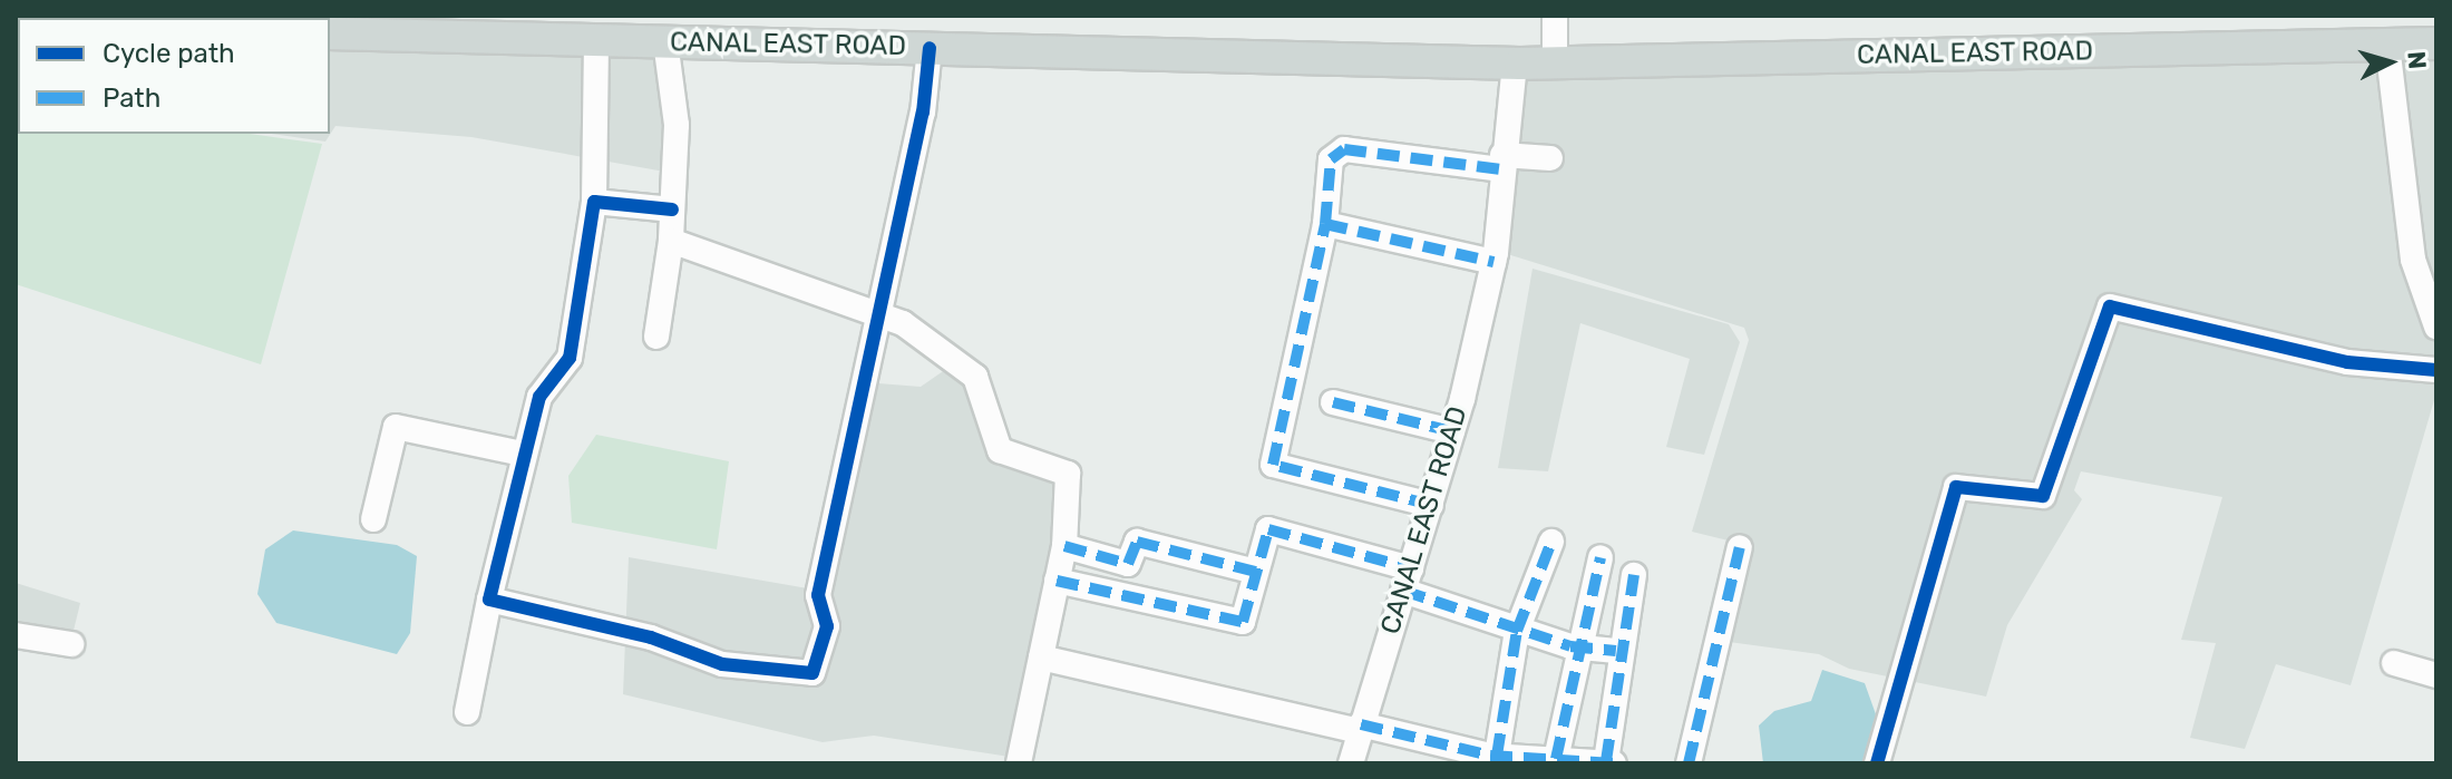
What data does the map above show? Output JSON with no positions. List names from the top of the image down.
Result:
{
  "streets": {
    "main road": ["CANAL EAST ROAD"]
  },
  "legend": ["Cycle path", "Path"],
  "north": "right"
}
